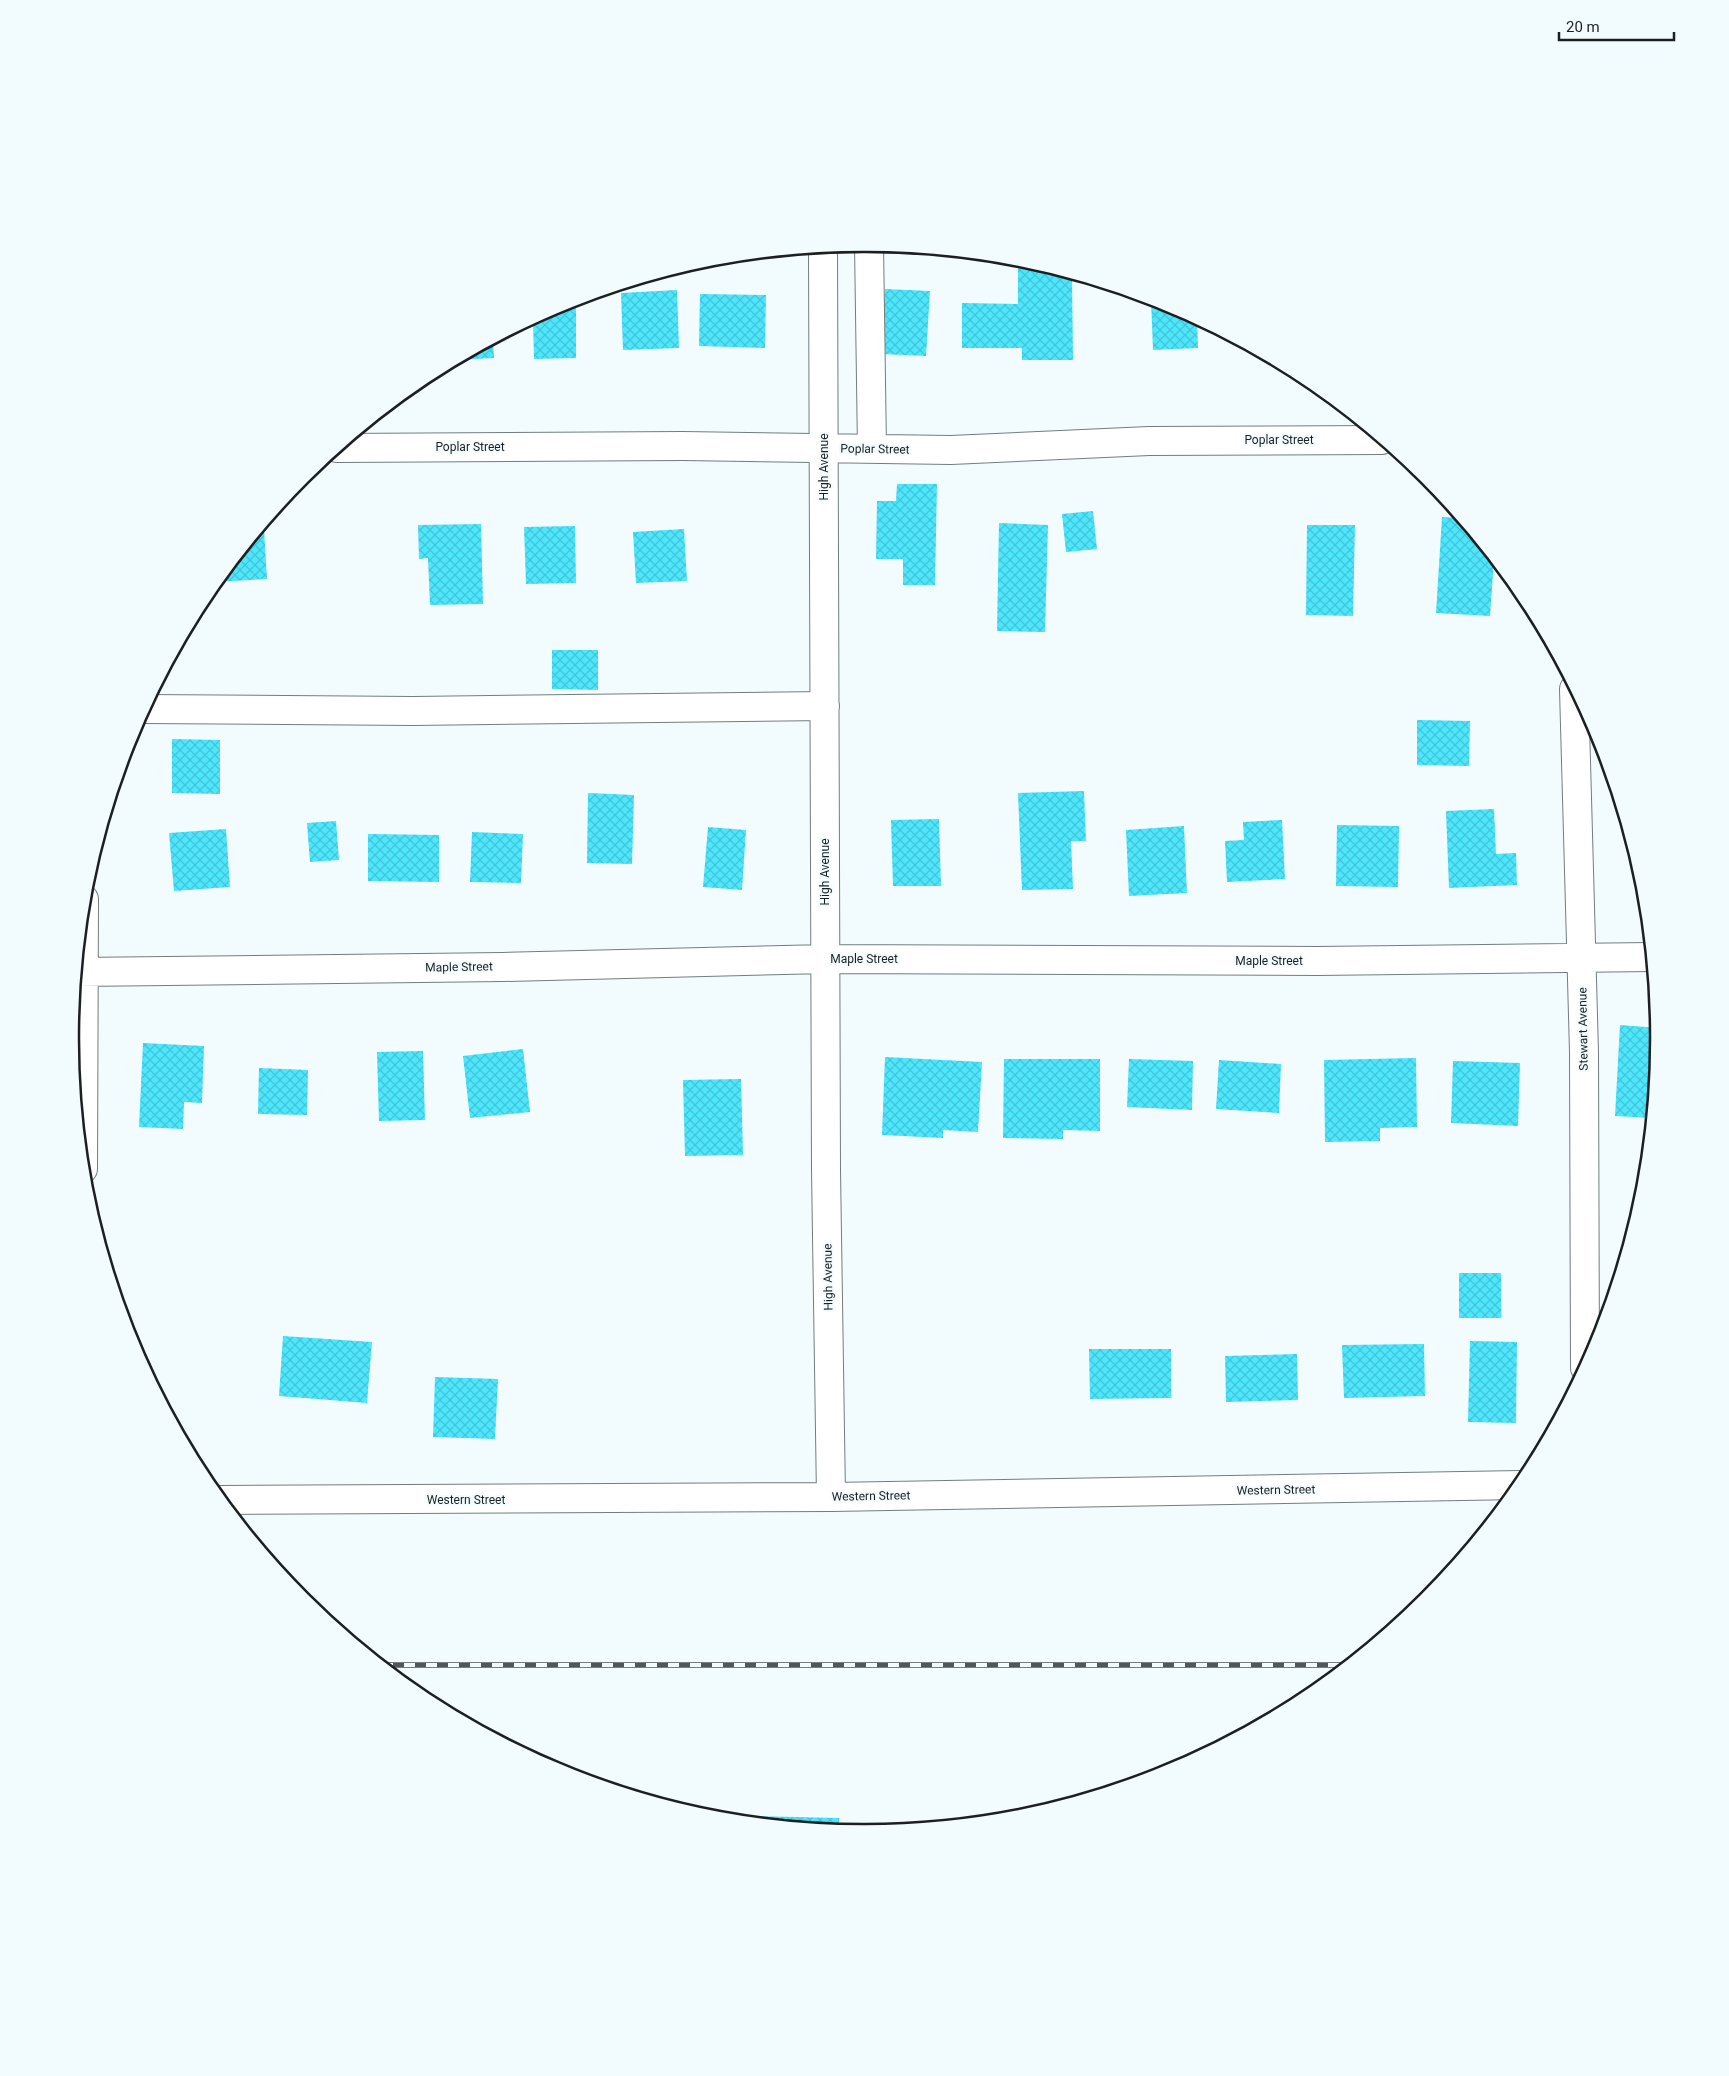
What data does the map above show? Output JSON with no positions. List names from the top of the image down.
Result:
{
  "streets": {
    "street": [
      "Poplar Street",
      "High Avenue",
      "Maple Street",
      "Stewart Avenue",
      "Western Street"
    ]
  },
  "crossings": [
    ["Poplar Street", "High Avenue"],
    ["High Avenue", "Maple Street"],
    ["High Avenue", "Western Street"],
    ["Maple Street", "Stewart Avenue"]
  ],
  "scale_bar": "20 m"
}
